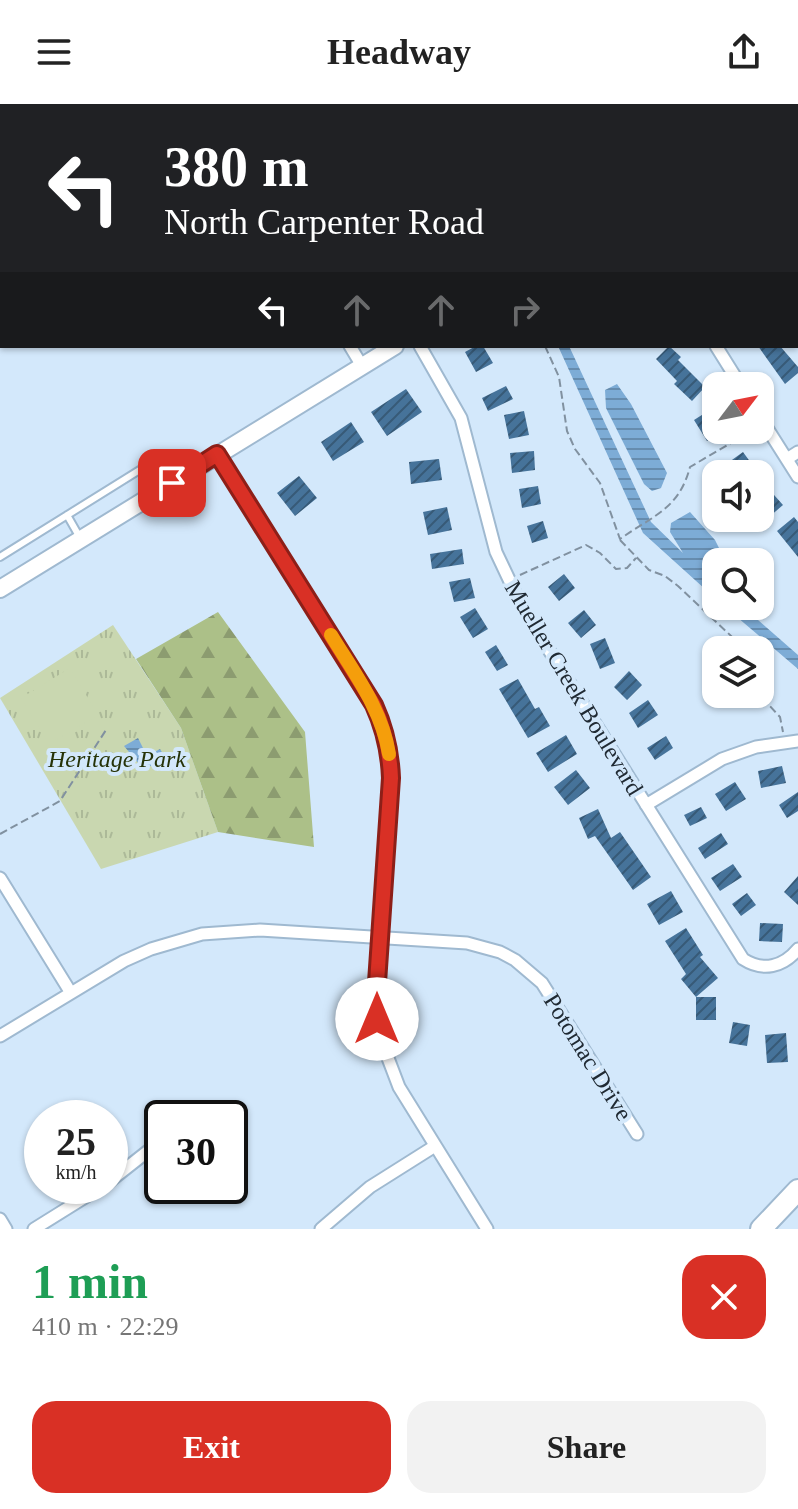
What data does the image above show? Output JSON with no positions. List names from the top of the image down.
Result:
{
  "streets": {
    "street": ["Mueller Creek Boulevard", "Potomac Drive"]
  },
  "parks": ["Heritage Park"],
  "north": "top right",
  "page": {
    "header": "Headway",
    "turn": ["380 m", "North Carpenter Road"],
    "speed": "25 km/h",
    "limit": "30",
    "heading": ["1 min", "410 m · 22:29"],
    "buttons": ["Exit", "Share"]
  }
}
